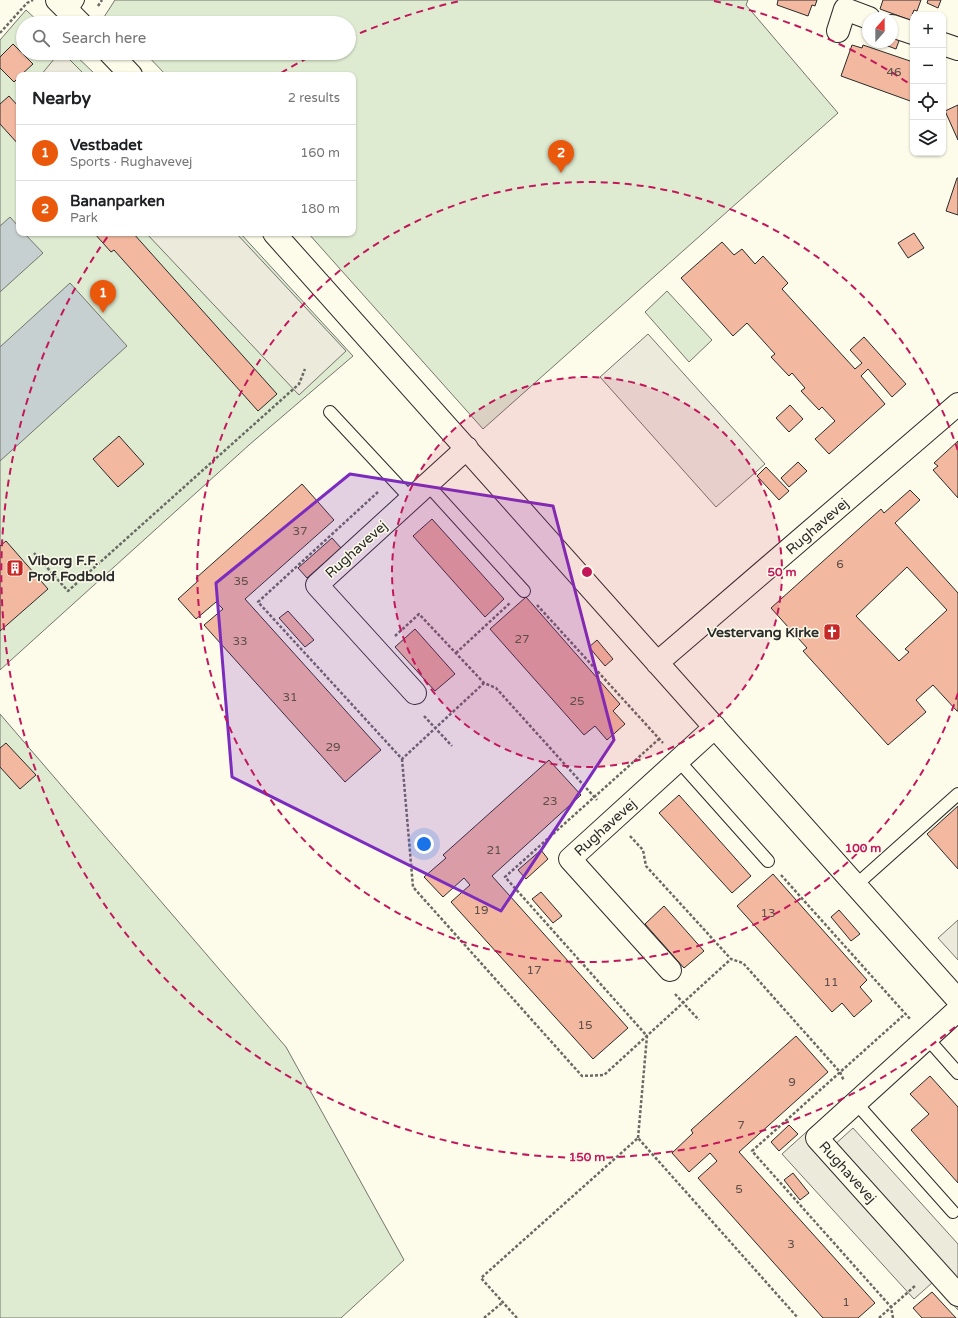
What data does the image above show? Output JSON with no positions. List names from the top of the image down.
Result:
{
  "streets": {
    "street": ["Rughavevej"]
  },
  "places": {
    "building": ["Viborg F.F. Prof Fodbold"],
    "church": ["Vestervang Kirke"]
  },
  "house_numbers": [
    "46",
    "37",
    "6",
    "35",
    "27",
    "33",
    "31",
    "25",
    "29",
    "23",
    "21",
    "19",
    "13",
    "17",
    "11",
    "15",
    "9",
    "7",
    "5",
    "3",
    "1"
  ],
  "north": "top",
  "page": {
    "map_buttons": ["+", "−"],
    "search": "Search here",
    "heading": ["Nearby", "2 results"],
    "list": [
      {
        "mark": "1",
        "name": "Vestbadet",
        "note": "Sports · Rughavevej",
        "value": "160 m"
      },
      {
        "mark": "2",
        "name": "Bananparken",
        "note": "Park",
        "value": "180 m"
      }
    ],
    "pins": ["2", "1"]
  },
  "rings": ["50 m", "100 m", "150 m"]
}
